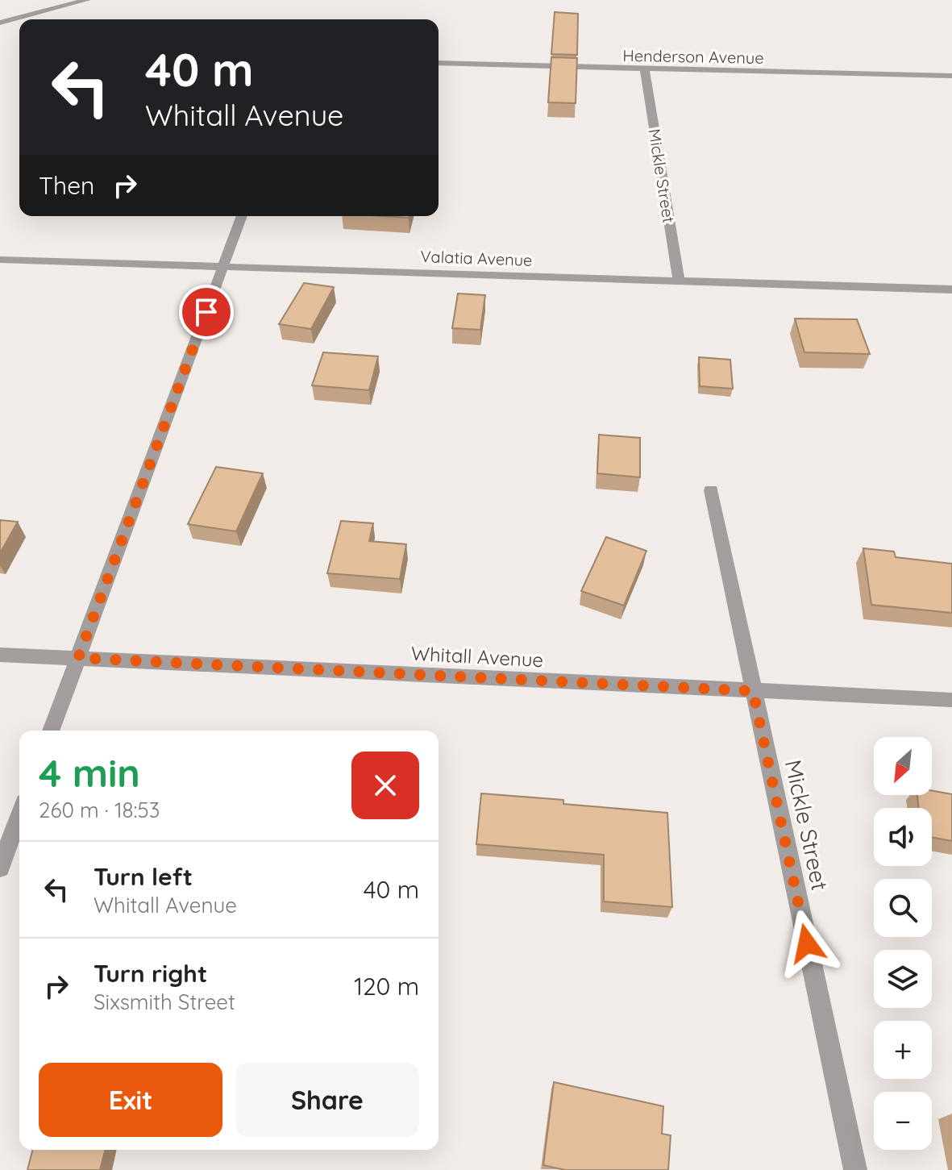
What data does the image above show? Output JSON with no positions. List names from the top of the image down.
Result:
{
  "streets": {
    "street": [
      "Henderson Avenue",
      "Mickle Street",
      "Valatia Avenue",
      "Whitall Avenue"
    ]
  },
  "crossings": [
    ["Henderson Avenue", "Mickle Street"],
    ["Mickle Street", "Valatia Avenue"],
    ["Mickle Street", "Whitall Avenue"]
  ],
  "north": "bottom left",
  "page": {
    "turn": ["40 m", "Whitall Avenue"],
    "then": "Then",
    "heading": ["4 min", "260 m · 18:53"],
    "map_buttons": ["+", "−"],
    "list": [
      {
        "name": "Turn left",
        "note": "Whitall Avenue",
        "value": "40 m"
      },
      {
        "name": "Turn right",
        "note": "Sixsmith Street",
        "value": "120 m"
      }
    ],
    "buttons": ["Exit", "Share"]
  }
}
